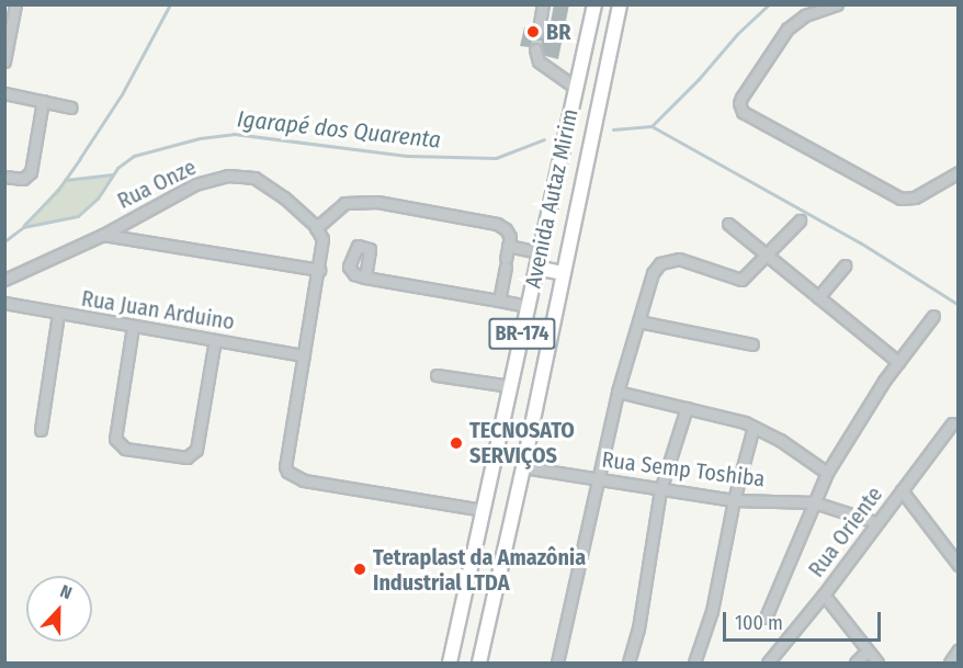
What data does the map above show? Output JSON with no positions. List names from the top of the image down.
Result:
{
  "streets": {
    "main road": ["Avenida Autaz Mirim", "BR-174"],
    "street": [
      "Rua Onze",
      "Rua Juan Arduino",
      "Rua Semp Toshiba",
      "Rua Oriente"
    ]
  },
  "crossings": [
    ["Avenida Autaz Mirim", "Rua Semp Toshiba"],
    ["Rua Semp Toshiba", "Rua Oriente"]
  ],
  "water": ["Igarapé dos Quarenta"],
  "places": ["BR", "TECNOSATO SERVIÇOS", "Tetraplast da Amazônia Industrial LTDA"],
  "scale_bar": "100 m",
  "north": "top"
}
